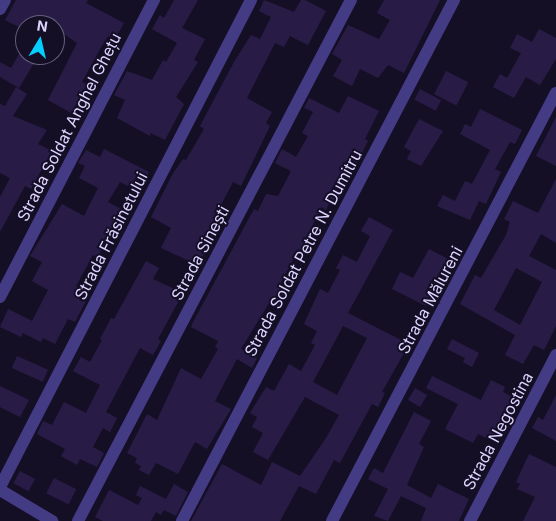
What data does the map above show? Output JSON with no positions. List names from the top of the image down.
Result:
{
  "streets": {
    "street": [
      "Strada Soldat Anghel Ghețu",
      "Strada Frăsinetului",
      "Strada Sinești",
      "Strada Soldat Petre N. Dumitru",
      "Strada Mălureni",
      "Strada Negostina"
    ]
  },
  "north": "top"
}
